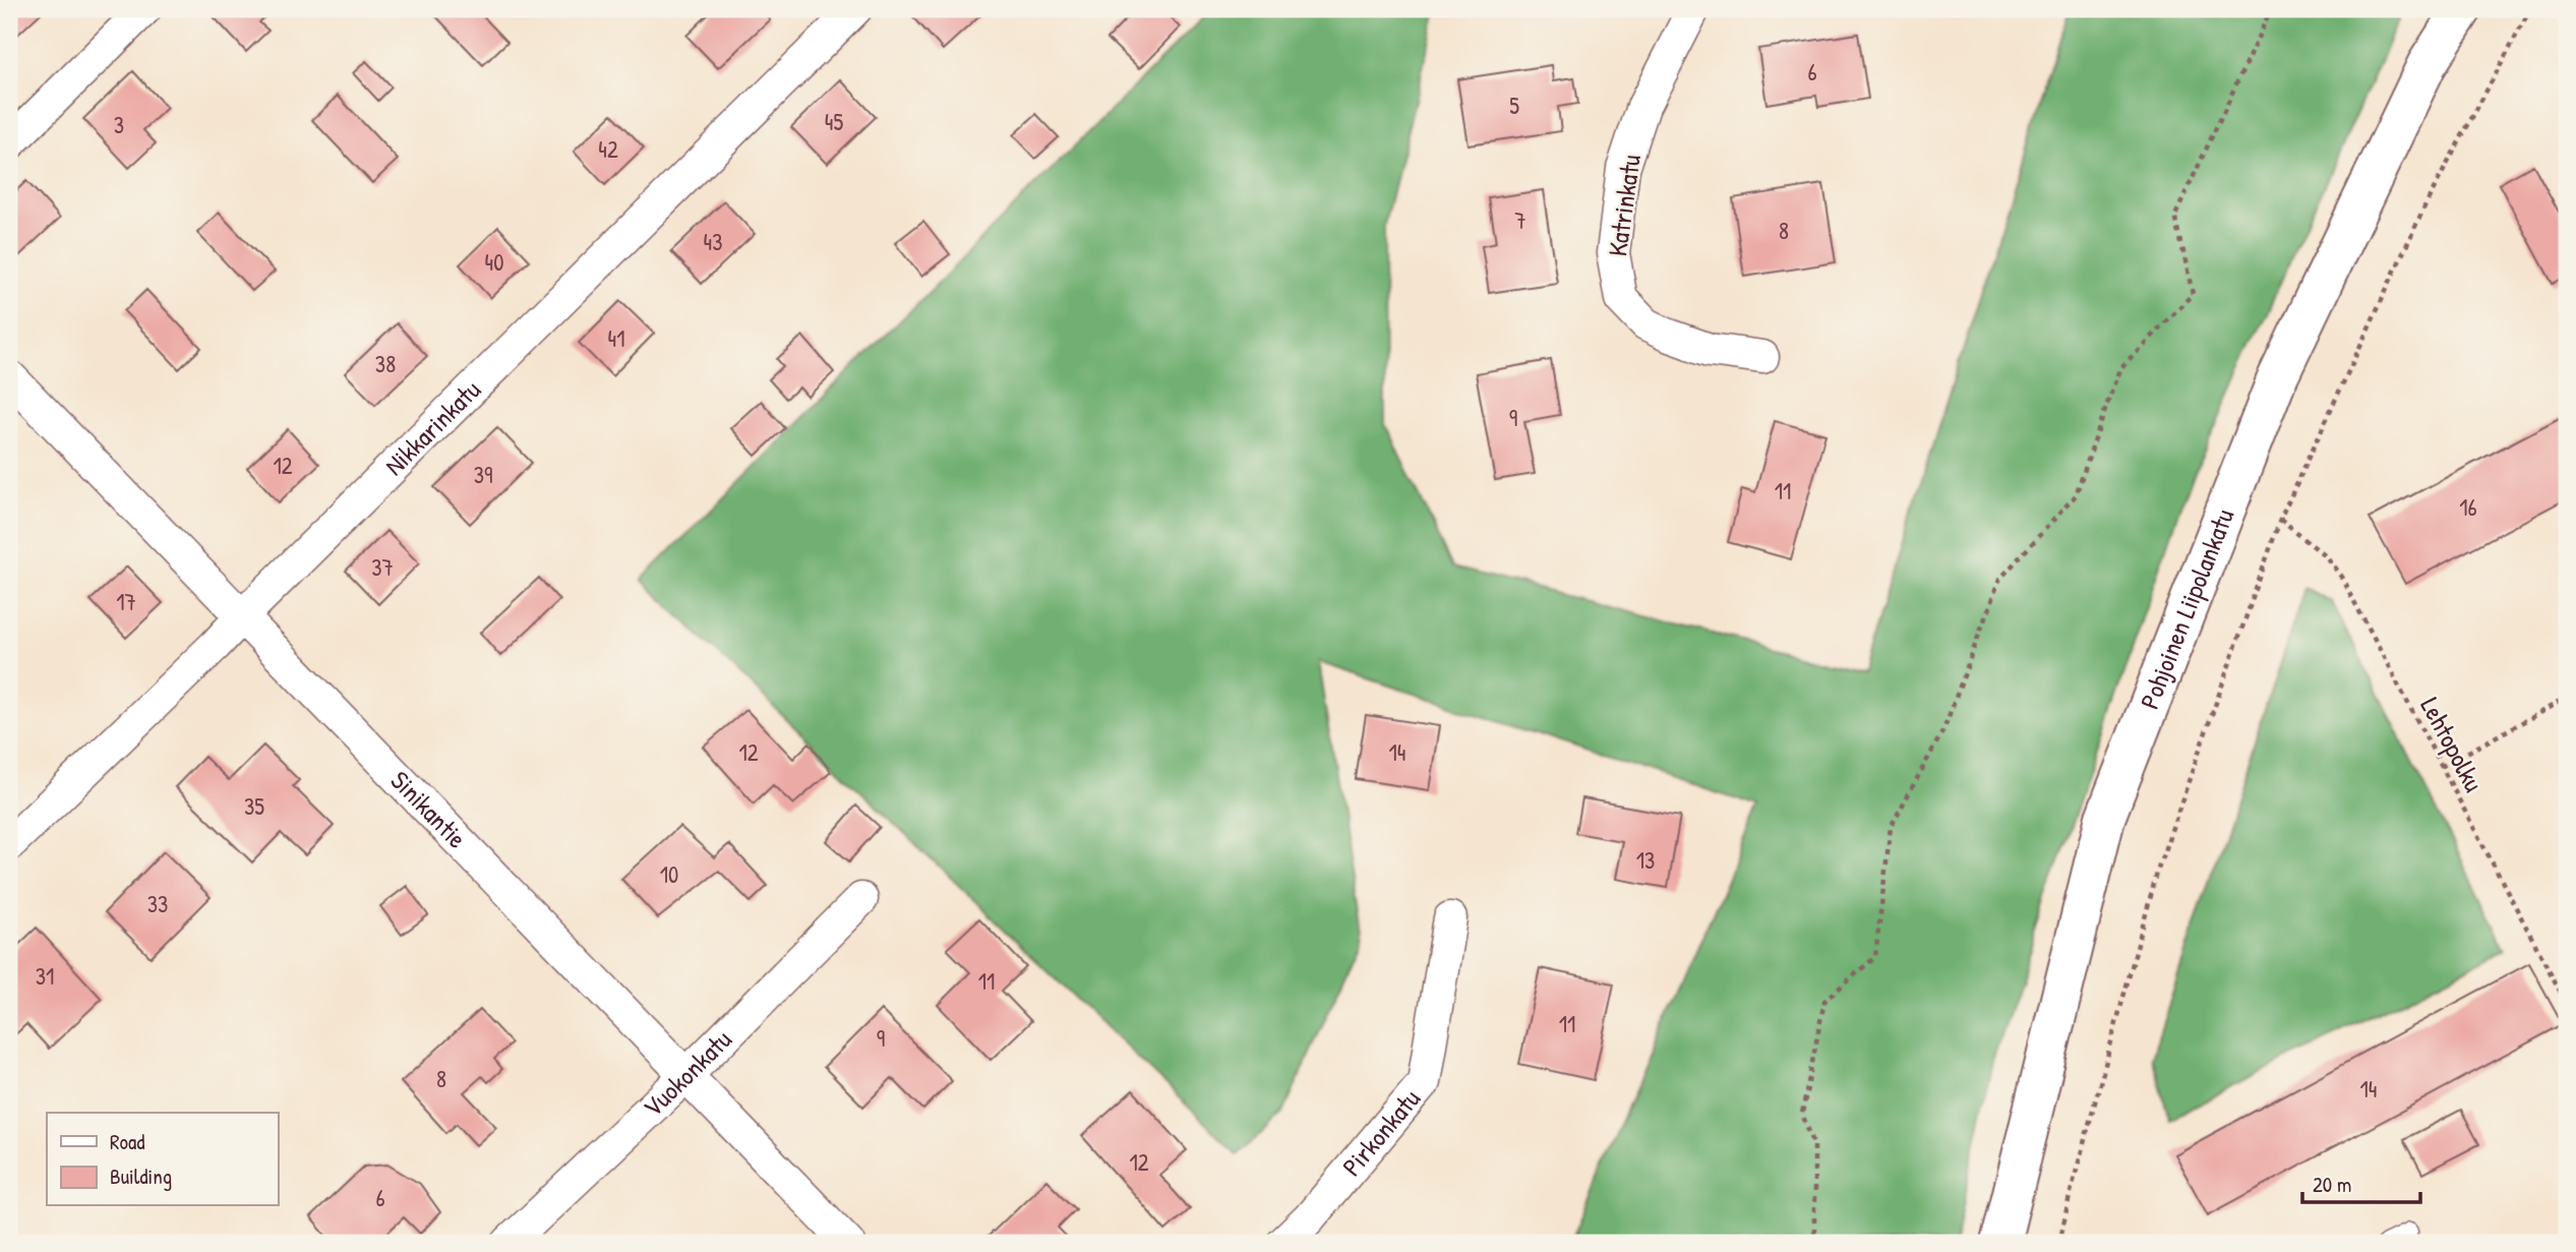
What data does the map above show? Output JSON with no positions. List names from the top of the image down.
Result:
{
  "streets": {
    "street": [
      "Katrinkatu",
      "Nikkarinkatu",
      "Pohjoinen Liipolankatu",
      "Sinikantie",
      "Vuokonkatu",
      "Pirkonkatu"
    ],
    "path": ["Lehtopolku"]
  },
  "crossings": [
    ["Nikkarinkatu", "Sinikantie"],
    ["Sinikantie", "Vuokonkatu"]
  ],
  "house_numbers": [
    "6",
    "5",
    "45",
    "3",
    "42",
    "7",
    "8",
    "43",
    "40",
    "41",
    "38",
    "9",
    "12",
    "39",
    "11",
    "16",
    "37",
    "17",
    "12",
    "14",
    "35",
    "13",
    "10",
    "33",
    "31",
    "11",
    "11",
    "9",
    "8",
    "14",
    "12",
    "6"
  ],
  "legend": ["Road", "Building"],
  "scale_bar": "20 m"
}
